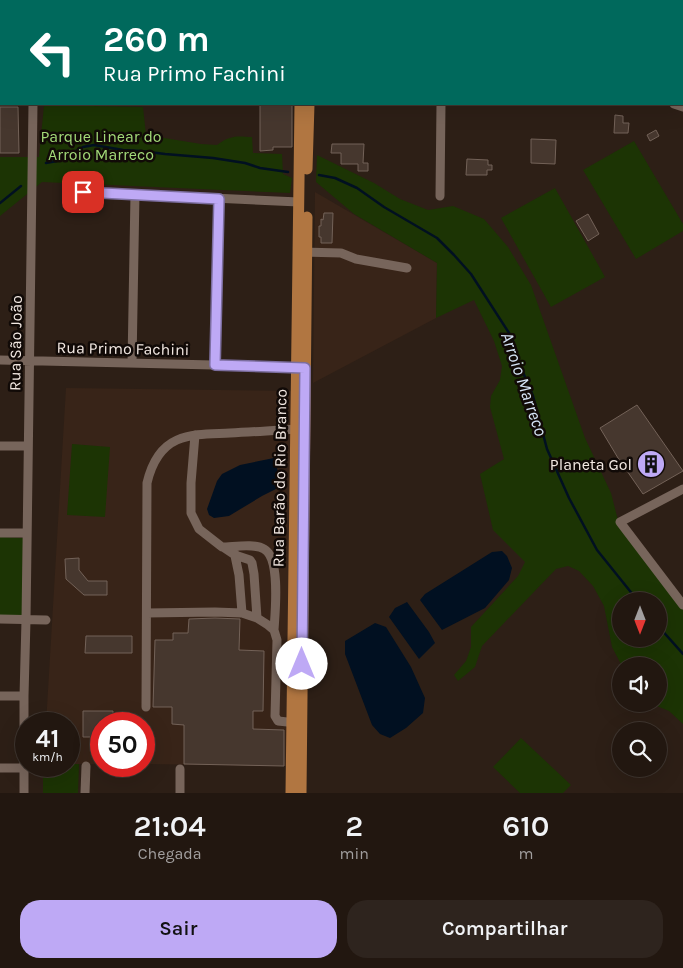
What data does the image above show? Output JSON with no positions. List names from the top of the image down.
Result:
{
  "streets": {
    "main road": ["Rua Barão do Rio Branco"],
    "street": ["Rua São João", "Rua Primo Fachini"]
  },
  "crossings": [
    ["Rua São João", "Rua Primo Fachini"],
    ["Rua Primo Fachini", "Rua Barão do Rio Branco"]
  ],
  "water": ["Arroio Marreco"],
  "parks": ["Parque Linear do Arroio Marreco"],
  "places": {
    "building": ["Planeta Gol"]
  },
  "north": "bottom",
  "page": {
    "turn": ["260 m", "Rua Primo Fachini"],
    "speed": "41 km/h",
    "limit": "50",
    "eta": [
      "21:04",
      "Chegada",
      "2",
      "min",
      "610",
      "m"
    ],
    "buttons": ["Sair", "Compartilhar"]
  }
}
